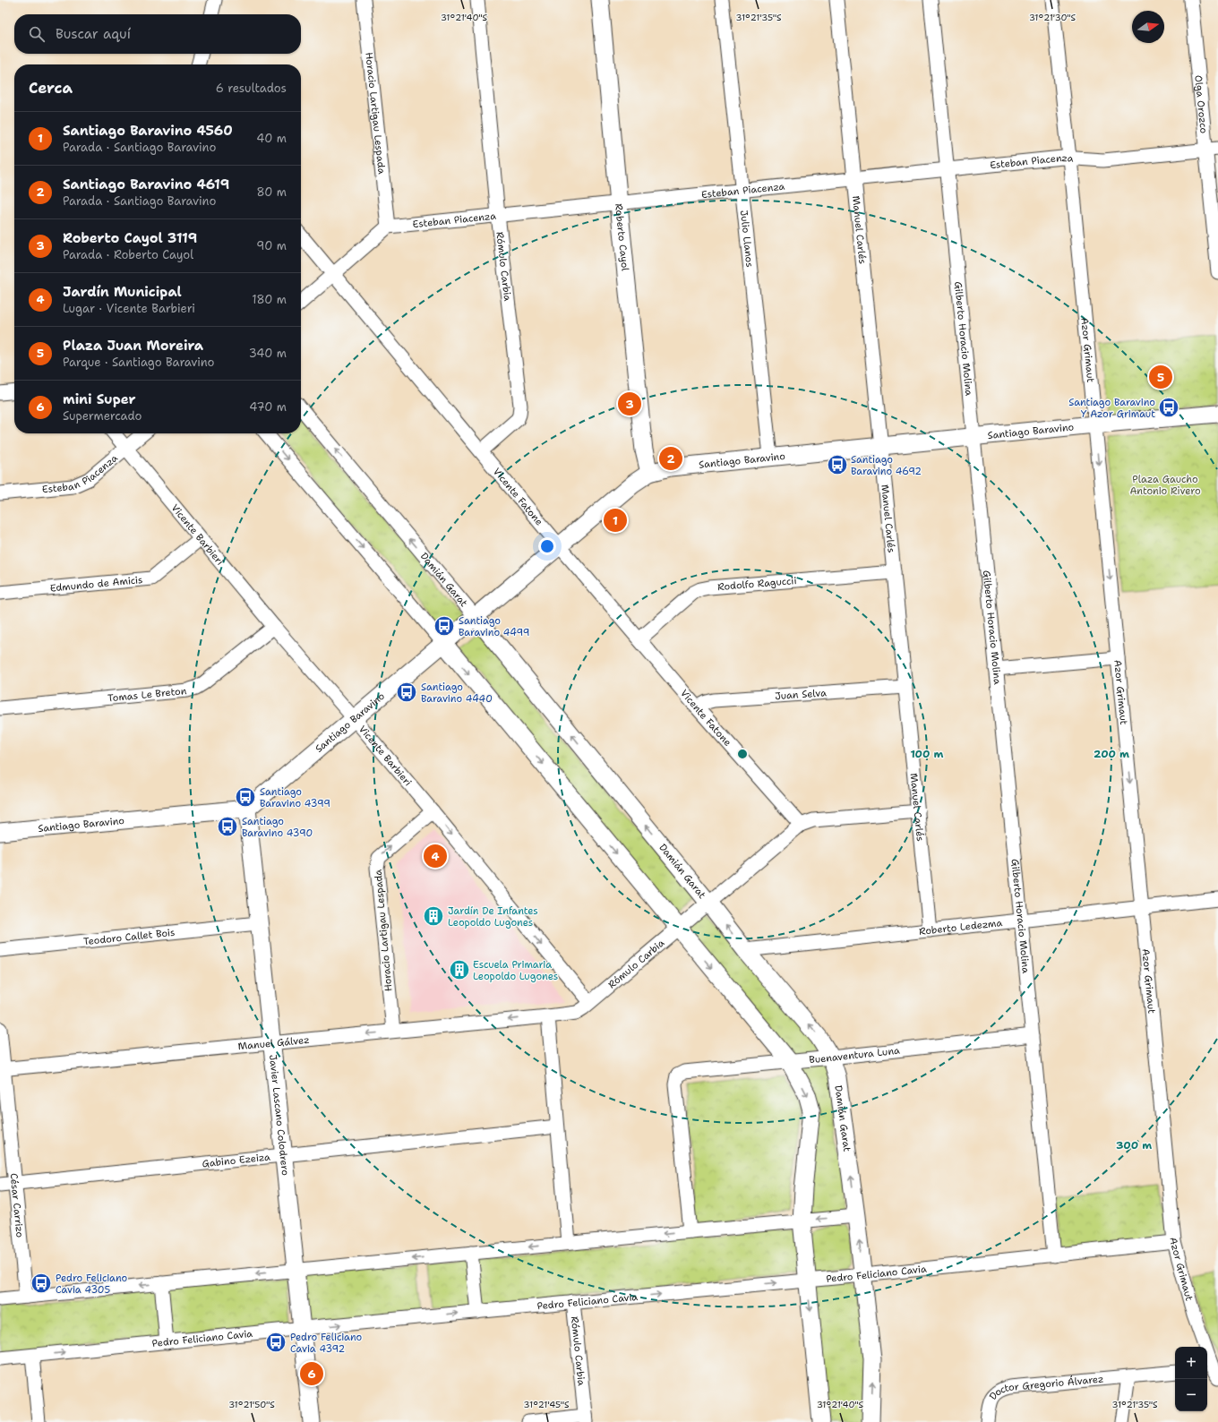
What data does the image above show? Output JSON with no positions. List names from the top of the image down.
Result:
{
  "streets": {
    "main road": [
      "Roberto Cayol",
      "Santiago Baravino",
      "Damián Garat",
      "Javier Lascano Colodrero"
    ],
    "street": [
      "Olga Orozco",
      "Horacio Lartigau Lespada",
      "Esteban Piacenza",
      "Manuel Carlés",
      "Julio Llanos",
      "Rómulo Carbia",
      "Gilberto Horacio Molina",
      "Azor Grimaut",
      "Vicente Fatone",
      "Vicente Barbieri",
      "Rodolfo Raguccii",
      "Edmundo de Amicis",
      "Tomas Le Breton",
      "Juan Selva",
      "Roberto Ledezma",
      "Teodoro Callet Bois",
      "Manuel Gálvez",
      "Buenaventura Luna",
      "Gabino Ezeiza",
      "César Carrizo",
      "Pedro Feliciano Cavia",
      "Doctor Gregorio Álvarez"
    ]
  },
  "crossings": [
    ["Olga Orozco", "Esteban Piacenza"],
    ["Horacio Lartigau Lespada", "Esteban Piacenza"],
    ["Horacio Lartigau Lespada", "Vicente Barbieri"],
    ["Horacio Lartigau Lespada", "Manuel Gálvez"],
    ["Esteban Piacenza", "Manuel Carlés"],
    ["Esteban Piacenza", "Roberto Cayol"],
    ["Esteban Piacenza", "Julio Llanos"],
    ["Esteban Piacenza", "Rómulo Carbia"],
    ["Esteban Piacenza", "Gilberto Horacio Molina"],
    ["Esteban Piacenza", "Azor Grimaut"],
    ["Esteban Piacenza", "Vicente Barbieri"],
    ["Manuel Carlés", "Rómulo Carbia"],
    ["Manuel Carlés", "Santiago Baravino"],
    ["Manuel Carlés", "Rodolfo Raguccii"],
    ["Manuel Carlés", "Juan Selva"],
    ["Manuel Carlés", "Roberto Ledezma"],
    ["Roberto Cayol", "Santiago Baravino"],
    ["Julio Llanos", "Santiago Baravino"],
    ["Rómulo Carbia", "Vicente Fatone"],
    ["Rómulo Carbia", "Vicente Barbieri"],
    ["Rómulo Carbia", "Damián Garat"],
    ["Rómulo Carbia", "Manuel Gálvez"],
    ["Rómulo Carbia", "Pedro Feliciano Cavia"],
    ["Gilberto Horacio Molina", "Santiago Baravino"],
    ["Gilberto Horacio Molina", "Roberto Ledezma"],
    ["Gilberto Horacio Molina", "Buenaventura Luna"],
    ["Gilberto Horacio Molina", "Pedro Feliciano Cavia"],
    ["Azor Grimaut", "Santiago Baravino"],
    ["Azor Grimaut", "Roberto Ledezma"],
    ["Azor Grimaut", "Pedro Feliciano Cavia"],
    ["Santiago Baravino", "Vicente Fatone"],
    ["Santiago Baravino", "Vicente Barbieri"],
    ["Santiago Baravino", "Damián Garat"],
    ["Santiago Baravino", "Javier Lascano Colodrero"],
    ["Vicente Fatone", "Rodolfo Raguccii"],
    ["Vicente Fatone", "Juan Selva"],
    ["Vicente Barbieri", "Edmundo de Amicis"],
    ["Vicente Barbieri", "Tomas Le Breton"],
    ["Damián Garat", "Roberto Ledezma"],
    ["Damián Garat", "Buenaventura Luna"],
    ["Damián Garat", "Pedro Feliciano Cavia"],
    ["Teodoro Callet Bois", "Javier Lascano Colodrero"],
    ["Manuel Gálvez", "Javier Lascano Colodrero"],
    ["Manuel Gálvez", "César Carrizo"],
    ["Javier Lascano Colodrero", "Gabino Ezeiza"],
    ["Javier Lascano Colodrero", "Pedro Feliciano Cavia"],
    ["Gabino Ezeiza", "César Carrizo"]
  ],
  "one_way": [
    "Horacio Lartigau Lespada",
    "Azor Grimaut",
    "Damián Garat",
    "Manuel Gálvez"
  ],
  "parks": ["Plaza Gaucho Antonio Rivero"],
  "places": {
    "bus stop": [
      "Santiago Baravino Y Azor Grimaut",
      "Santiago Baravino 4692",
      "Santiago Baravino 4499",
      "Santiago Baravino 4440",
      "Santiago Baravino 4399",
      "Santiago Baravino 4390",
      "Pedro Feliciano Cavia 4305",
      "Pedro Feliciano Cavia 4392"
    ],
    "building": ["Jardín De Infantes Leopoldo Lugones", "Escuela Primaria Leopoldo Lugones"]
  },
  "north": "right",
  "page": {
    "search": "Buscar aquí",
    "heading": ["Cerca", "6 resultados"],
    "list": [
      {
        "mark": "1",
        "name": "Santiago Baravino 4560",
        "note": "Parada · Santiago Baravino",
        "value": "40 m"
      },
      {
        "mark": "2",
        "name": "Santiago Baravino 4619",
        "note": "Parada · Santiago Baravino",
        "value": "80 m"
      },
      {
        "mark": "3",
        "name": "Roberto Cayol 3119",
        "note": "Parada · Roberto Cayol",
        "value": "90 m"
      },
      {
        "mark": "4",
        "name": "Jardín Municipal",
        "note": "Lugar · Vicente Barbieri",
        "value": "180 m"
      },
      {
        "mark": "5",
        "name": "Plaza Juan Moreira",
        "note": "Parque · Santiago Baravino",
        "value": "340 m"
      },
      {
        "mark": "6",
        "name": "mini Super",
        "note": "Supermercado",
        "value": "470 m"
      }
    ],
    "pins": [
      "5",
      "3",
      "2",
      "1",
      "4",
      "6"
    ],
    "map_buttons": ["+", "−"]
  },
  "coordinates": [
    "31°21'40\"S",
    "31°21'35\"S",
    "31°21'30\"S",
    "31°21'50\"S",
    "31°21'45\"S"
  ],
  "rings": ["100 m", "200 m", "300 m"]
}
